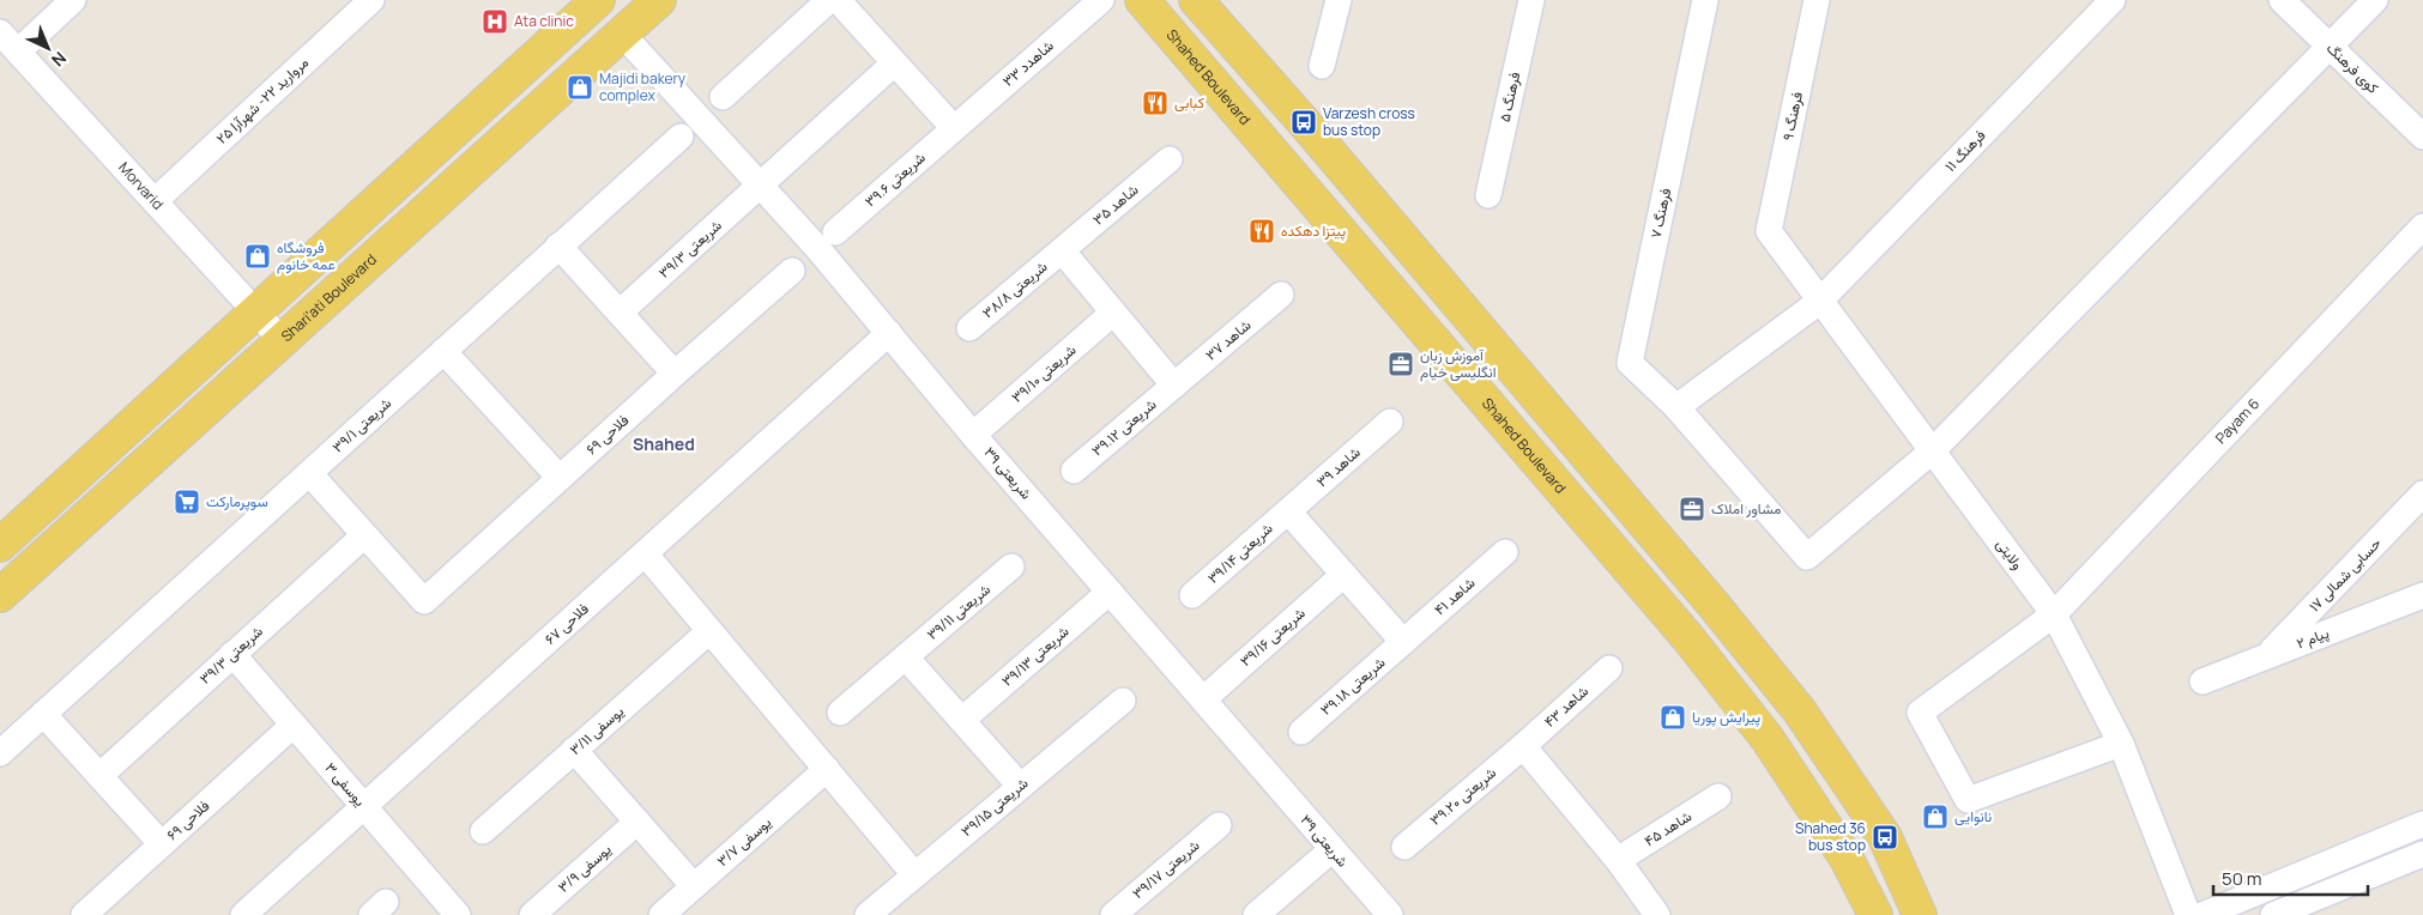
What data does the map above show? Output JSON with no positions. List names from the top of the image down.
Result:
{
  "streets": {
    "main road": ["Shahed Boulevard", "Shari'ati Boulevard"],
    "street": [
      "شاهدد ۳۳",
      "کوی فرهنگ",
      "فرهنگ ۵",
      "مروارید ۲۲- شهرآرا ۲۵",
      "فرهنگ ۹",
      "فرهنگ ۱۱",
      "شریعتی ۳۹.۶",
      "Morvarid",
      "شاهد ۳۵",
      "فرهنگ ۷",
      "شریعتی ۳۹/۳",
      "شریعتی ۳۸/۸",
      "شاهد ۳۷",
      "شریعتی ۳۹/۱۰",
      "Payam 6",
      "شریعتی ۳۹/۱",
      "شریعتی ۳۹.۱۲",
      "فلاحی ۶۹",
      "شاهد ۳۹",
      "شریعتی ۳۹",
      "شریعتی ۳۹/۱۴",
      "ولایتی",
      "حسابی شمالی ۱۷",
      "شاهد ۴۱",
      "شریعتی ۳۹/۱۱",
      "فلاحی ۶۷",
      "شریعتی ۳۹/۱۶",
      "پیام ۲",
      "شریعتی ۳۹/۱۳",
      "شریعتی ۳۹.۱۸",
      "شاهد ۴۳",
      "یوسفی ۳/۱۱",
      "یوسفی ۳",
      "شریعتی ۳۹.۲۰",
      "شریعتی ۳۹/۱۵",
      "شاهد ۴۵",
      "یوسفی ۳/۷",
      "یوسفی ۳/۹",
      "شریعتی ۳۹/۱۷"
    ]
  },
  "crossings": [
    ["شاهدد ۳۳", "شریعتی ۳۹.۶"],
    ["مروارید ۲۲- شهرآرا ۲۵", "Morvarid"],
    ["فرهنگ ۹", "ولایتی"],
    ["فرهنگ ۱۱", "فرهنگ ۷"],
    ["فرهنگ ۱۱", "ولایتی"],
    ["Morvarid", "Shari'ati Boulevard"],
    ["شاهد ۳۵", "شریعتی ۳۸/۸"],
    ["شریعتی ۳۹/۳", "فلاحی ۶۹"],
    ["شریعتی ۳۹/۳", "شریعتی ۳۹"],
    ["شریعتی ۳۹/۳", "یوسفی ۳"],
    ["Shari'ati Boulevard", "شریعتی ۳۹"],
    ["شاهد ۳۷", "شریعتی ۳۹.۱۲"],
    ["شریعتی ۳۹/۱۰", "شریعتی ۳۹"],
    ["Payam 6", "ولایتی"],
    ["فلاحی ۶۹", "یوسفی ۳"],
    ["شاهد ۳۹", "شریعتی ۳۹/۱۴"],
    ["شریعتی ۳۹", "فلاحی ۶۷"],
    ["شریعتی ۳۹", "شریعتی ۳۹/۱۶"],
    ["شریعتی ۳۹", "شریعتی ۳۹/۱۳"],
    ["حسابی شمالی ۱۷", "پیام ۲"],
    ["شاهد ۴۱", "شریعتی ۳۹.۱۸"],
    ["فلاحی ۶۷", "یوسفی ۳"],
    ["شاهد ۴۳", "شریعتی ۳۹.۲۰"]
  ],
  "districts": ["Shahed"],
  "places": {
    "hospital": ["Ata clinic"],
    "shop": [
      "Majidi bakery complex",
      "فروشگاه عمه خانوم",
      "پیرایش پوریا",
      "نانوایی"
    ],
    "restaurant": ["کبابی", "پیتزا دهکده"],
    "bus stop": ["Varzesh cross bus stop", "Shahed 36 bus stop"],
    "office": ["آموزش زبان انگلیسی خیام", "مشاور املاک"],
    "supermarket": ["سوپرمارکت"]
  },
  "scale_bar": "50 m",
  "north": "bottom right"
}
